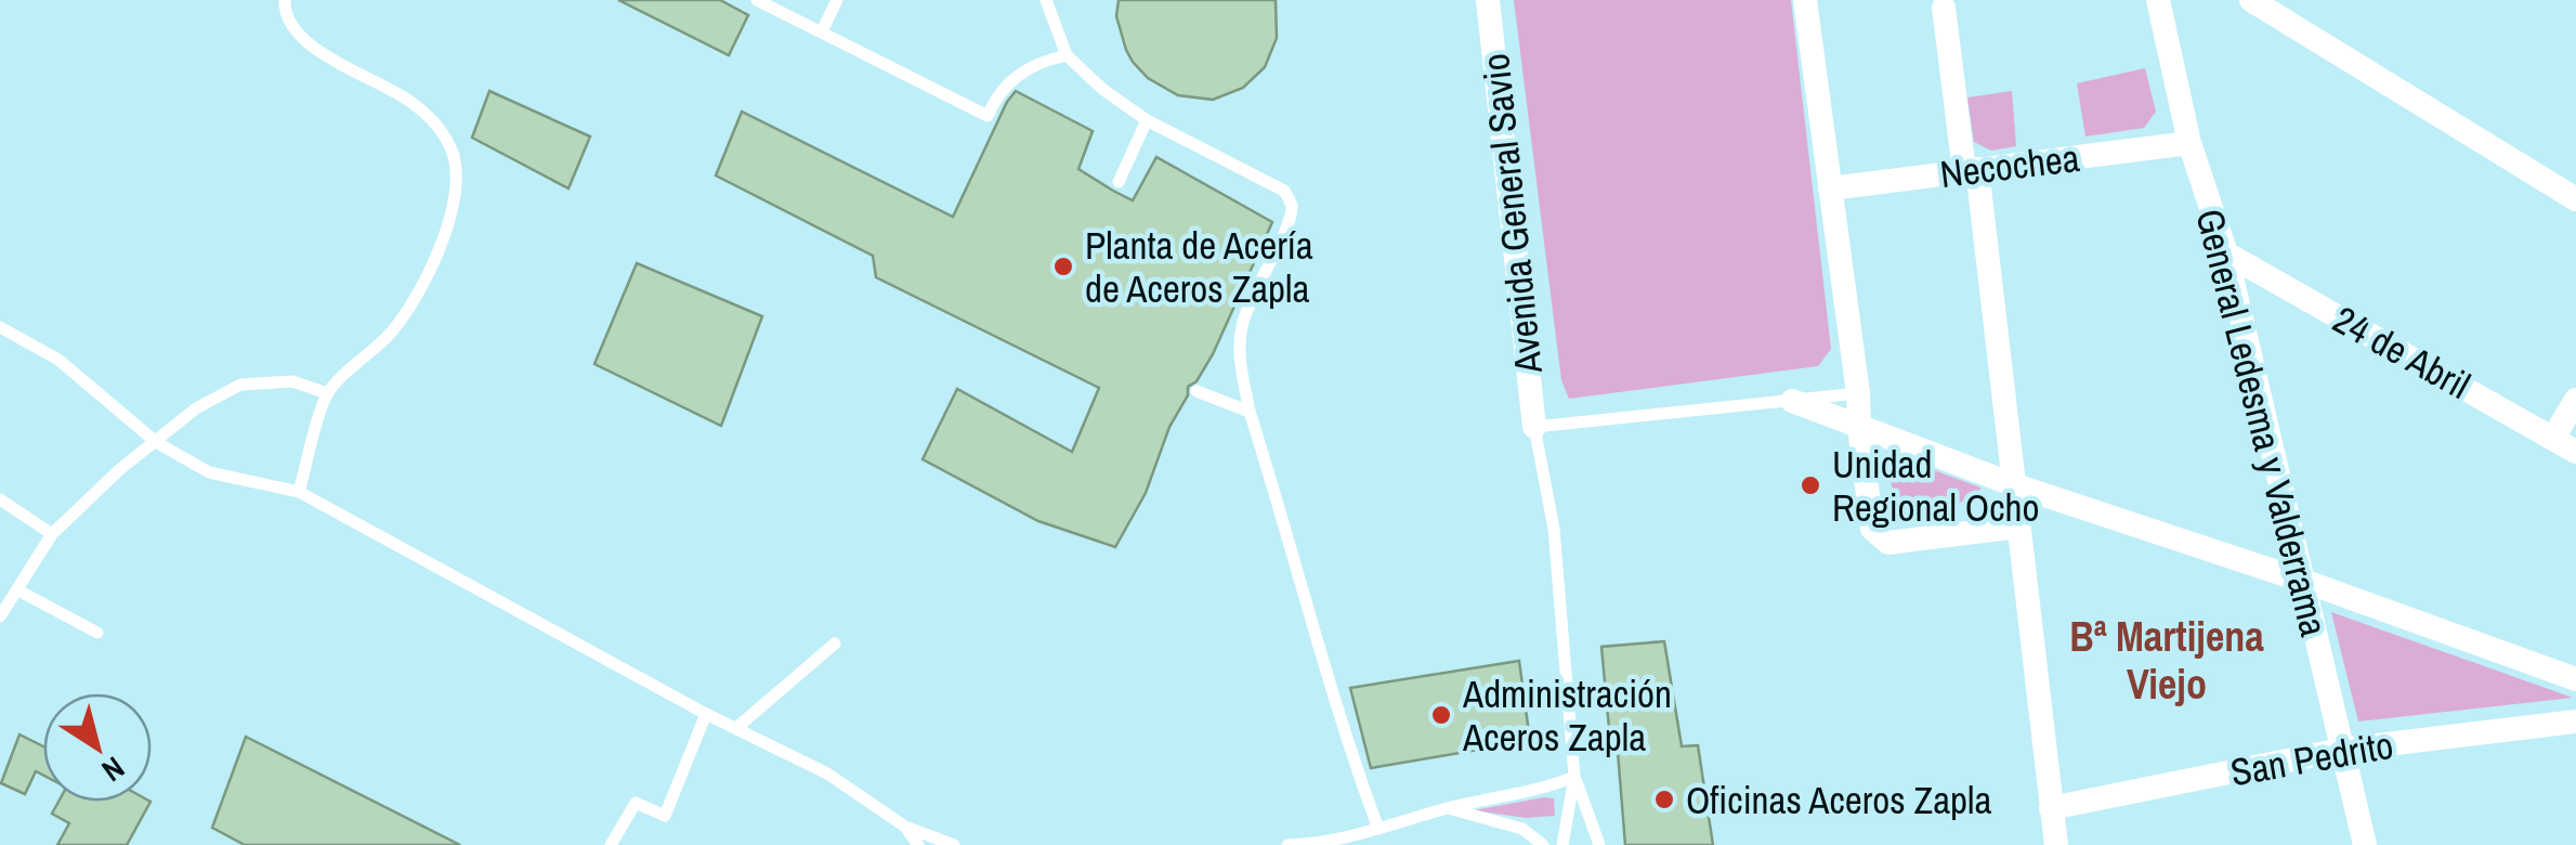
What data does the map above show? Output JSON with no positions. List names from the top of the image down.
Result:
{
  "streets": {
    "street": [
      "Necochea",
      "Avenida General Savio",
      "24 de Abril",
      "General Ledesma y Valderrama",
      "San Pedrito"
    ]
  },
  "crossings": [
    ["Necochea", "General Ledesma y Valderrama"],
    ["24 de Abril", "General Ledesma y Valderrama"],
    ["General Ledesma y Valderrama", "San Pedrito"]
  ],
  "districts": ["Bª Martijena Viejo"],
  "places": [
    "Planta de Acería de Aceros Zapla",
    "Unidad Regional Ocho",
    "Administración Aceros Zapla",
    "Oficinas Aceros Zapla"
  ],
  "north": "bottom right"
}
